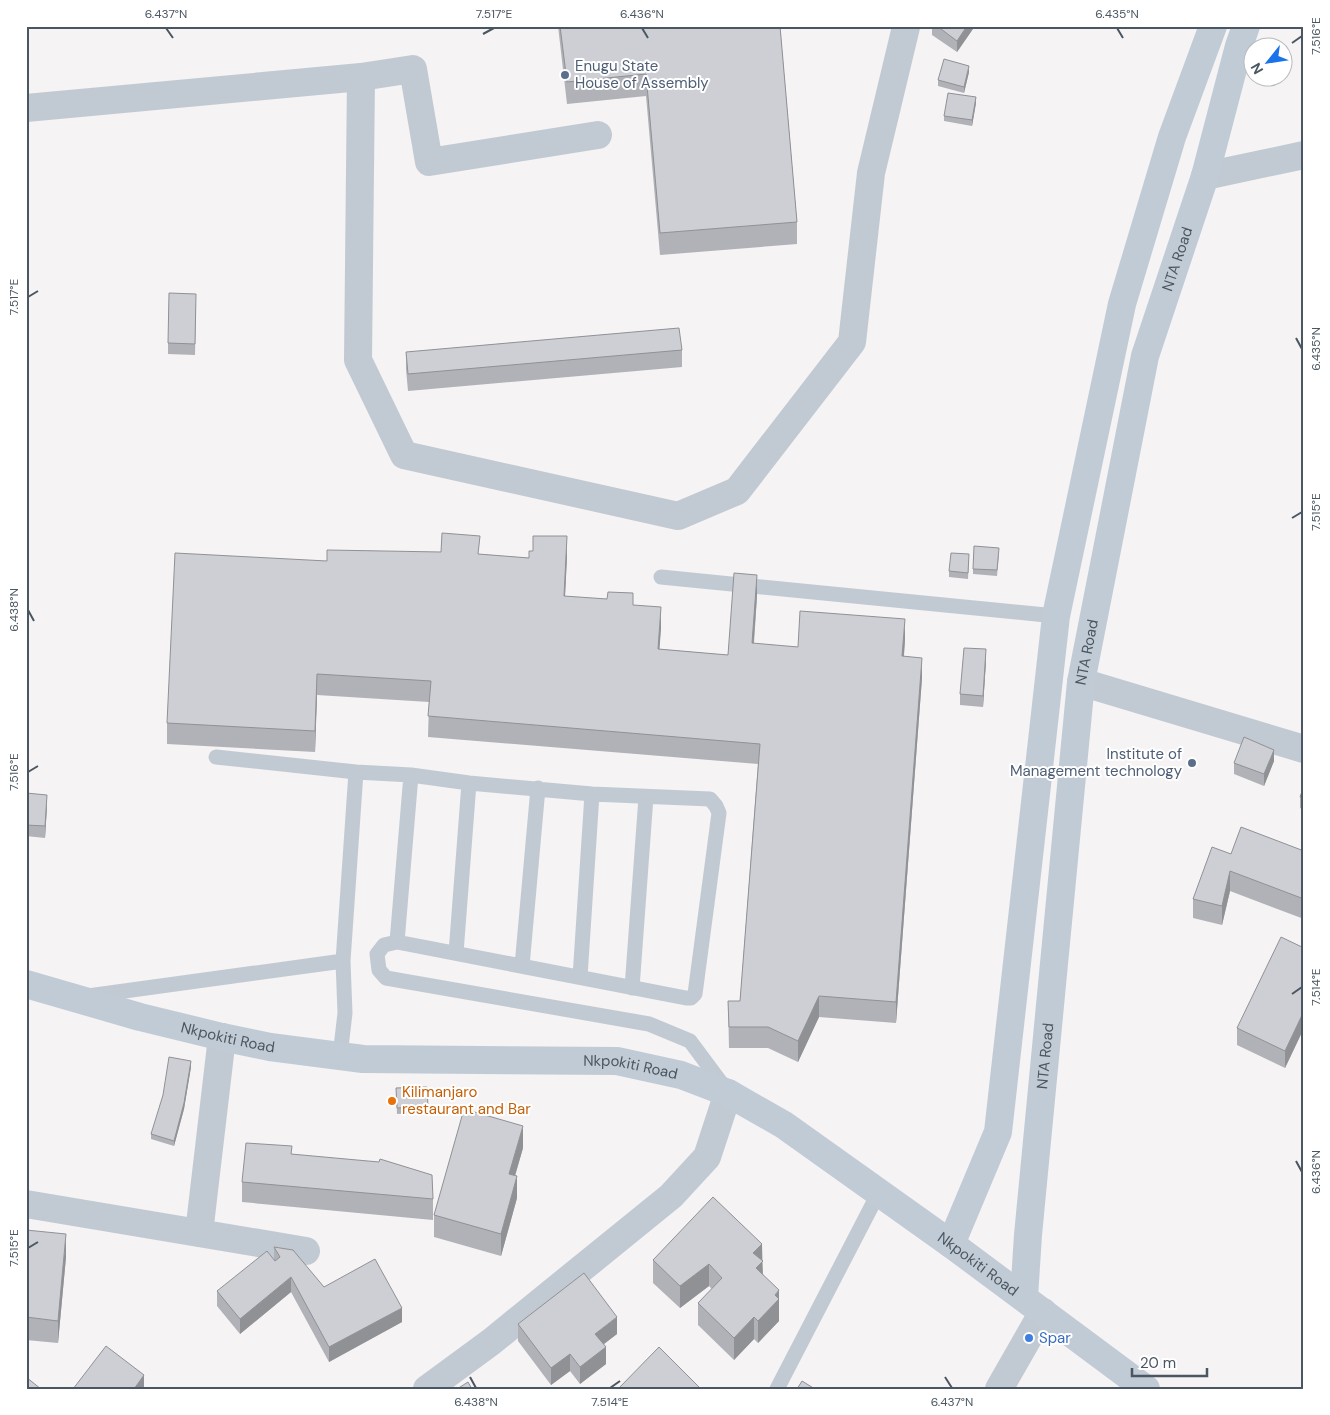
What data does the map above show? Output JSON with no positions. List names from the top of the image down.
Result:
{
  "streets": {
    "main road": ["NTA Road", "Nkpokiti Road"]
  },
  "crossings": [
    ["NTA Road", "Nkpokiti Road"]
  ],
  "places": [
    "Enugu State House of Assembly",
    "Institute of Management technology",
    "Kilimanjaro restaurant and Bar",
    "Spar"
  ],
  "scale_bar": "20 m",
  "north": "bottom left",
  "coordinates": [
    "6.437°N",
    "7.517°E",
    "6.436°N",
    "6.435°N",
    "7.516°E",
    "7.515°E",
    "6.438°N",
    "7.514°E"
  ]
}
